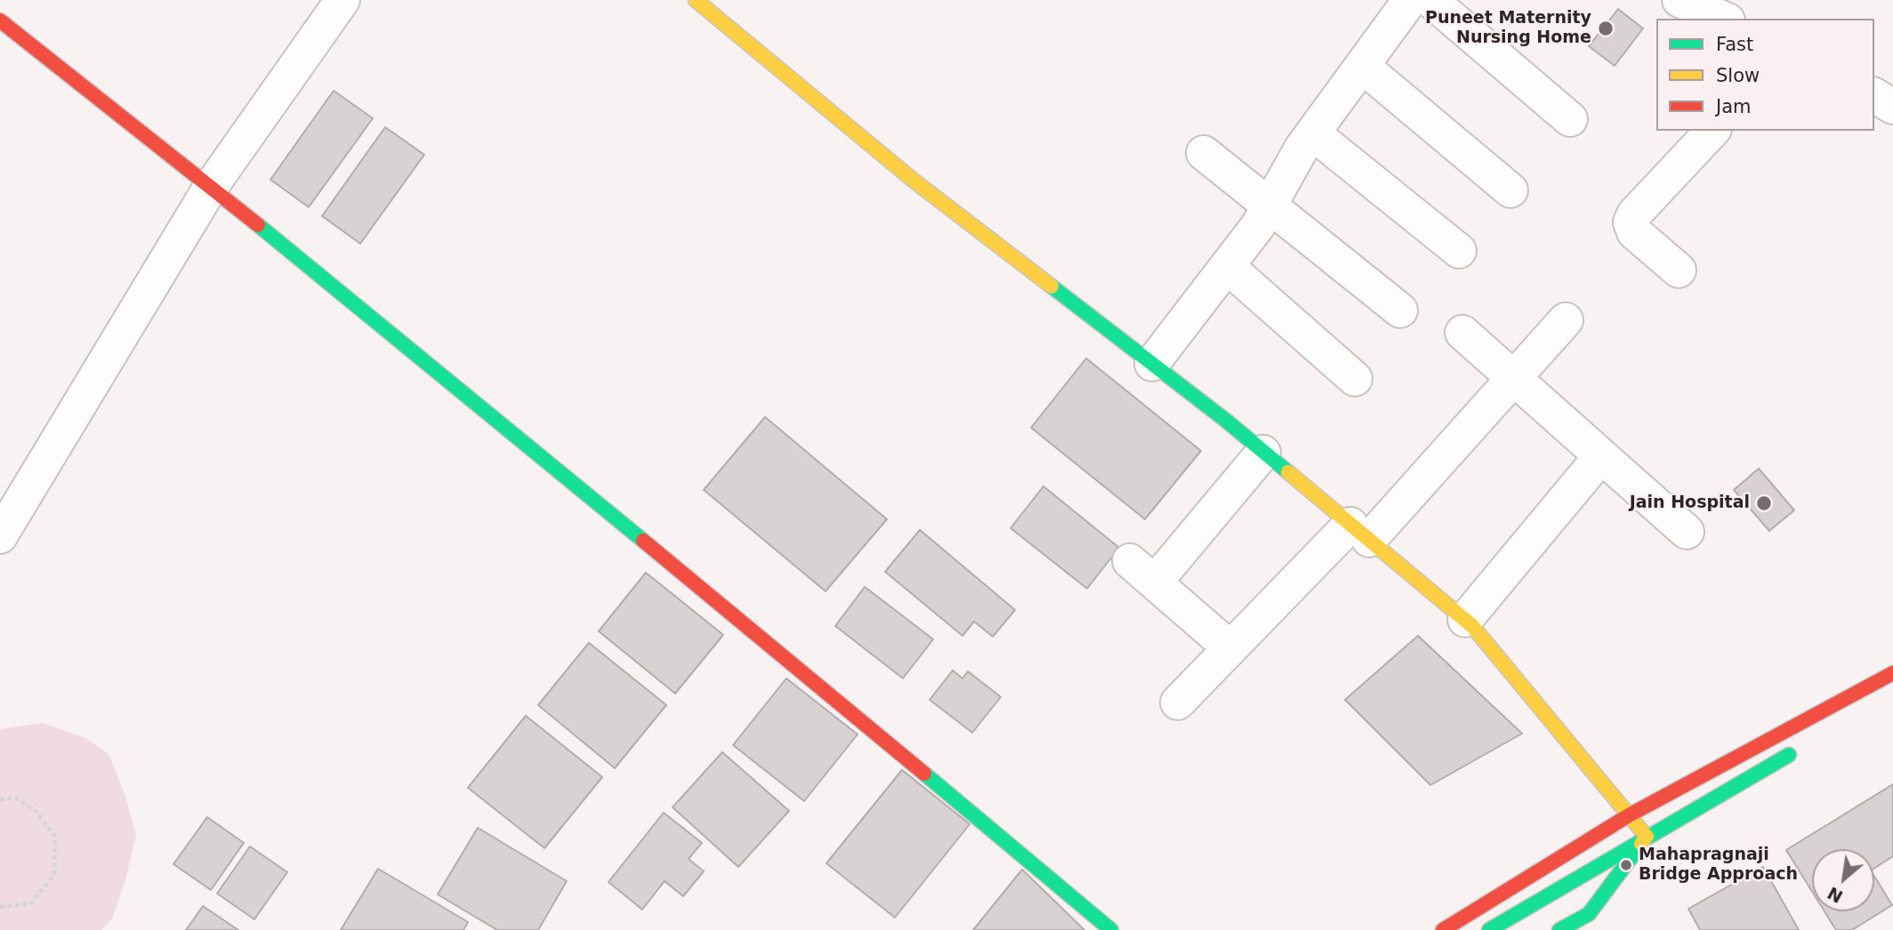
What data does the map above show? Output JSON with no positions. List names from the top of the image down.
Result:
{
  "places": ["Puneet Maternity Nursing Home", "Jain Hospital", "Mahapragnaji Bridge Approach"],
  "legend": ["Fast", "Slow", "Jam"],
  "north": "bottom left"
}
